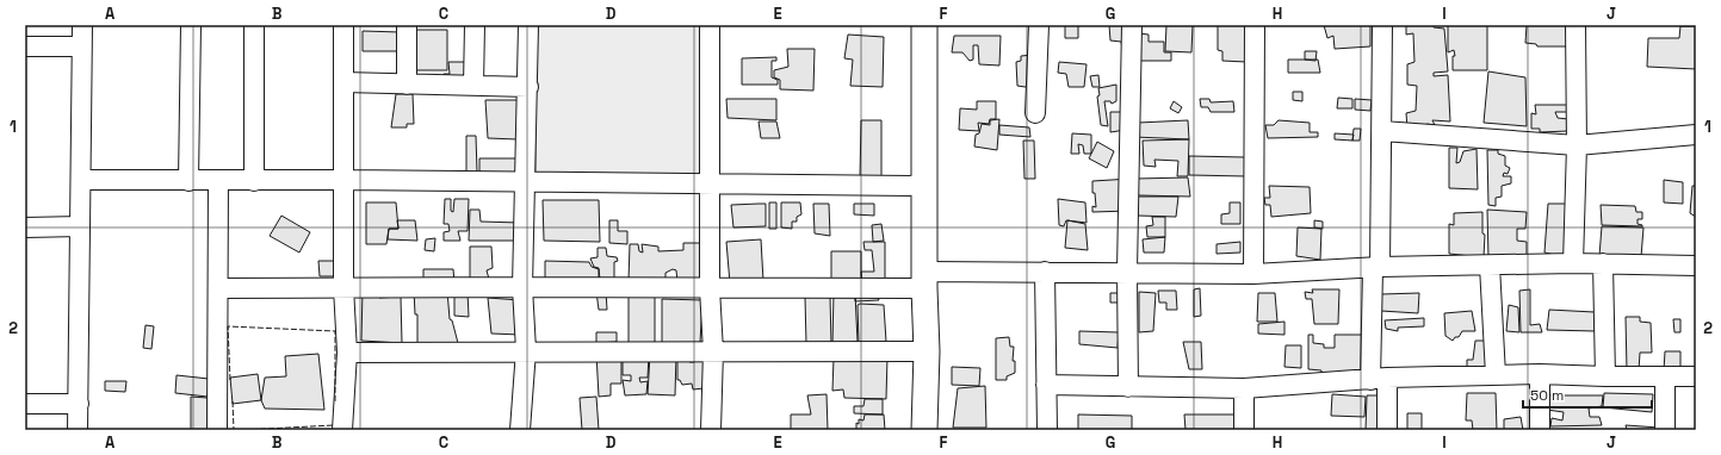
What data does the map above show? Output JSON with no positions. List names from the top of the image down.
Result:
{
  "scale_bar": "50 m",
  "grid": {
    "columns": [
      "A",
      "B",
      "C",
      "D",
      "E",
      "F",
      "G",
      "H",
      "I",
      "J"
    ],
    "rows": ["1", "2"]
  }
}
